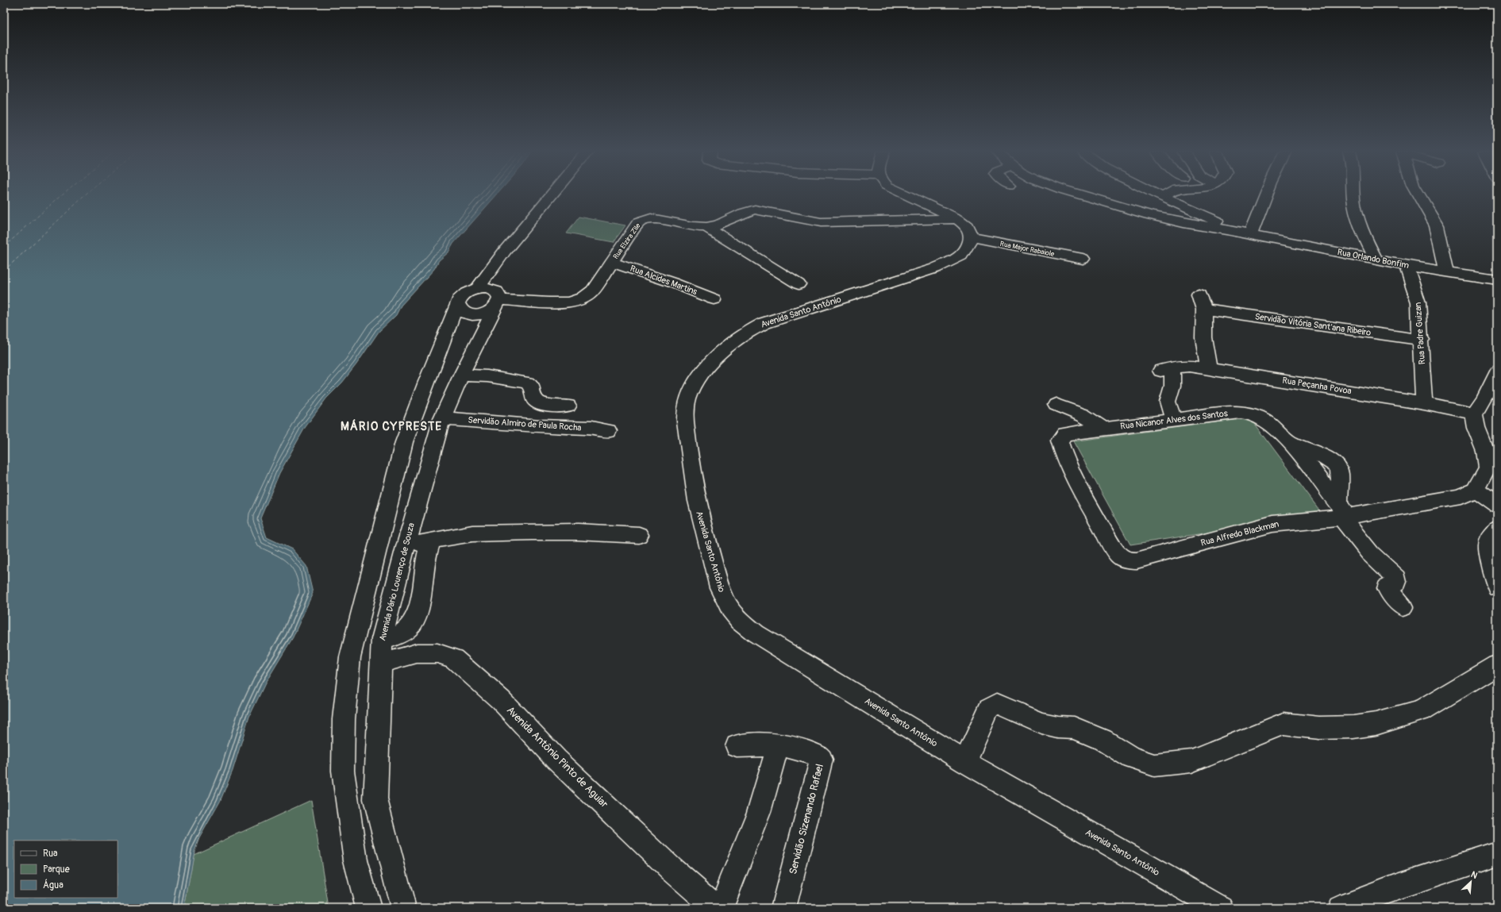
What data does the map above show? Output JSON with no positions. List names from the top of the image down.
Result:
{
  "streets": {
    "street": [
      "Rua Elzira Zile",
      "Rua Major Rabaiole",
      "Rua Orlando Bonfim",
      "Rua Alcides Martins",
      "Avenida Santo Antônio",
      "Servidão Vitória Sant'ana Ribeiro",
      "Rua Padre Guizan",
      "Rua Peçanha Povoa",
      "Rua Nicanor Alves dos Santos",
      "Servidão Almiro de Paula Rocha",
      "Rua Alfredo Blackman",
      "Avenida Dário Lourenço de Souza",
      "Avenida Antônio Pinto de Aguiar",
      "Servidão Sizenando Rafael"
    ]
  },
  "crossings": [
    ["Rua Elzira Zile", "Rua Alcides Martins"],
    ["Rua Elzira Zile", "Avenida Dário Lourenço de Souza"],
    ["Rua Major Rabaiole", "Avenida Santo Antônio"],
    ["Rua Orlando Bonfim", "Rua Padre Guizan"],
    ["Servidão Vitória Sant'ana Ribeiro", "Rua Padre Guizan"],
    ["Rua Padre Guizan", "Rua Peçanha Povoa"],
    ["Rua Peçanha Povoa", "Rua Nicanor Alves dos Santos"],
    ["Rua Nicanor Alves dos Santos", "Rua Alfredo Blackman"],
    ["Servidão Almiro de Paula Rocha", "Avenida Dário Lourenço de Souza"],
    ["Avenida Dário Lourenço de Souza", "Avenida Antônio Pinto de Aguiar"]
  ],
  "districts": ["MÁRIO CYPRESTE"],
  "legend": ["Rua", "Parque", "Água"],
  "north": "top right"
}
